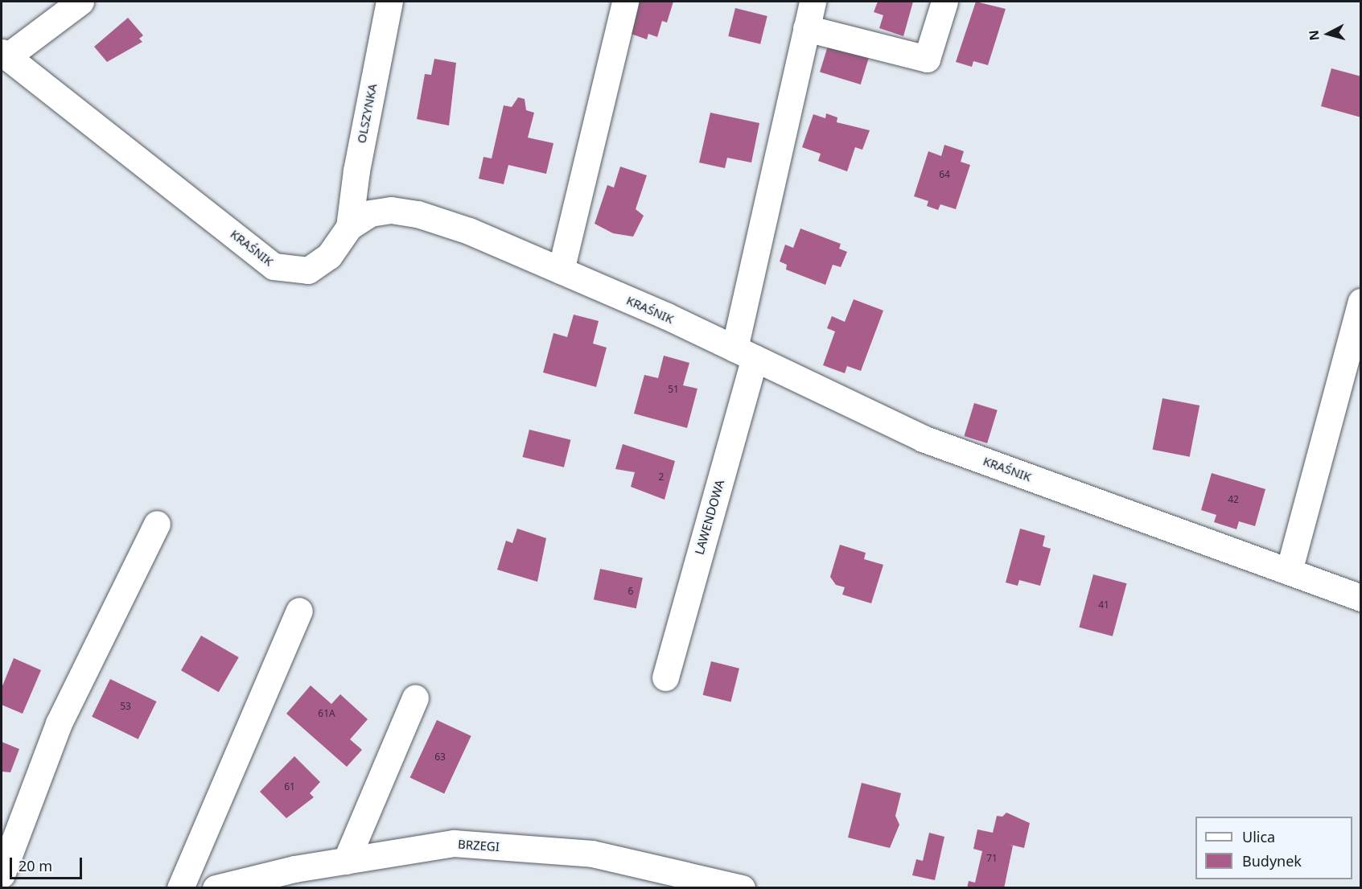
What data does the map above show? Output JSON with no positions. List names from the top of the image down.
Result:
{
  "streets": {
    "street": [
      "OLSZYNKA",
      "KRAŚNIK",
      "LAWENDOWA",
      "BRZEGI"
    ]
  },
  "crossings": [
    ["OLSZYNKA", "KRAŚNIK"],
    ["KRAŚNIK", "LAWENDOWA"]
  ],
  "house_numbers": [
    "64",
    "51",
    "2",
    "42",
    "6",
    "41",
    "53",
    "61A",
    "63",
    "61",
    "71"
  ],
  "legend": ["Ulica", "Budynek"],
  "scale_bar": "20 m",
  "north": "left"
}
